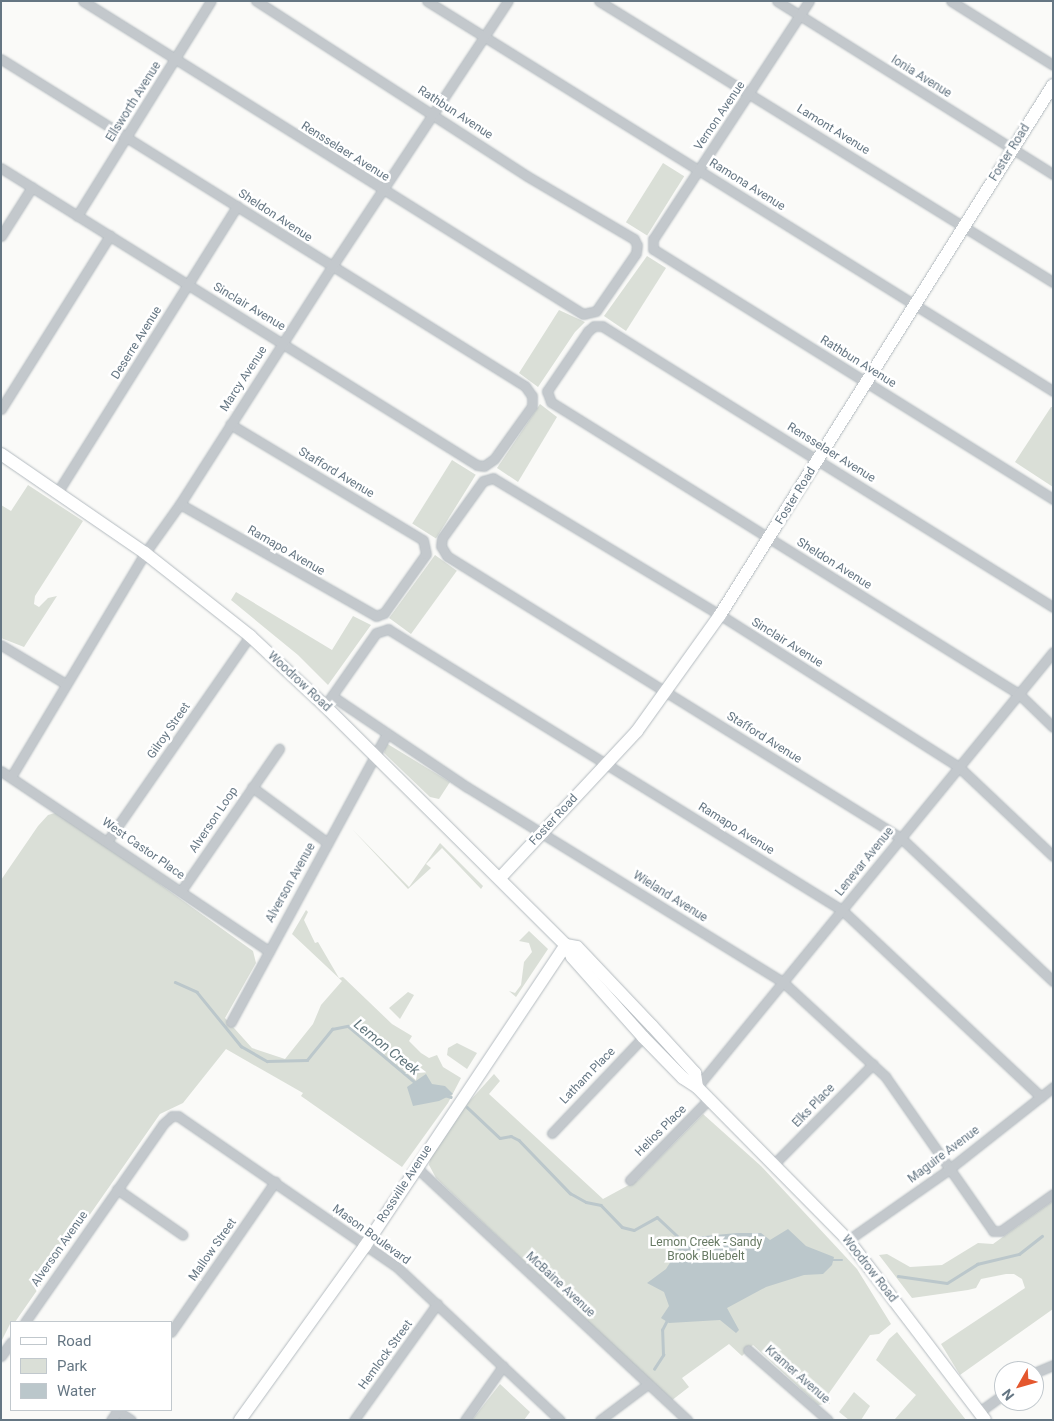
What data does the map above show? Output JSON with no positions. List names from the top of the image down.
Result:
{
  "streets": {
    "street": [
      "Ionia Avenue",
      "Ellsworth Avenue",
      "Rathbun Avenue",
      "Vernon Avenue",
      "Lamont Avenue",
      "Rensselaer Avenue",
      "Foster Road",
      "Ramona Avenue",
      "Sheldon Avenue",
      "Sinclair Avenue",
      "Deserre Avenue",
      "Marcy Avenue",
      "Stafford Avenue",
      "Ramapo Avenue",
      "Woodrow Road",
      "Gilroy Street",
      "Alverson Loop",
      "West Castor Place",
      "Lenevar Avenue",
      "Alverson Avenue",
      "Wieland Avenue",
      "Latham Place",
      "Elks Place",
      "Helios Place",
      "Maguire Avenue",
      "Rossville Avenue",
      "Mason Boulevard",
      "Mallow Street",
      "McBaine Avenue",
      "Hemlock Street",
      "Kramer Avenue"
    ]
  },
  "crossings": [
    ["Ionia Avenue", "Vernon Avenue"],
    ["Ionia Avenue", "Foster Road"],
    ["Ellsworth Avenue", "Rensselaer Avenue"],
    ["Ellsworth Avenue", "Sheldon Avenue"],
    ["Ellsworth Avenue", "Sinclair Avenue"],
    ["Rathbun Avenue", "Vernon Avenue"],
    ["Rathbun Avenue", "Rensselaer Avenue"],
    ["Rathbun Avenue", "Foster Road"],
    ["Rathbun Avenue", "Marcy Avenue"],
    ["Vernon Avenue", "Lamont Avenue"],
    ["Vernon Avenue", "Ramona Avenue"],
    ["Lamont Avenue", "Foster Road"],
    ["Rensselaer Avenue", "Foster Road"],
    ["Rensselaer Avenue", "Sheldon Avenue"],
    ["Rensselaer Avenue", "Marcy Avenue"],
    ["Foster Road", "Ramona Avenue"],
    ["Foster Road", "Sheldon Avenue"],
    ["Foster Road", "Sinclair Avenue"],
    ["Foster Road", "Stafford Avenue"],
    ["Foster Road", "Ramapo Avenue"],
    ["Foster Road", "Woodrow Road"],
    ["Foster Road", "Wieland Avenue"],
    ["Ramona Avenue", "Marcy Avenue"],
    ["Sheldon Avenue", "Sinclair Avenue"],
    ["Sheldon Avenue", "Deserre Avenue"],
    ["Sheldon Avenue", "Marcy Avenue"],
    ["Sheldon Avenue", "Lenevar Avenue"],
    ["Sinclair Avenue", "Deserre Avenue"],
    ["Sinclair Avenue", "Marcy Avenue"],
    ["Sinclair Avenue", "Stafford Avenue"],
    ["Sinclair Avenue", "Lenevar Avenue"],
    ["Deserre Avenue", "Woodrow Road"],
    ["Marcy Avenue", "Stafford Avenue"],
    ["Marcy Avenue", "Ramapo Avenue"],
    ["Marcy Avenue", "Woodrow Road"],
    ["Marcy Avenue", "West Castor Place"],
    ["Stafford Avenue", "Ramapo Avenue"],
    ["Stafford Avenue", "Lenevar Avenue"],
    ["Ramapo Avenue", "Woodrow Road"],
    ["Ramapo Avenue", "Lenevar Avenue"],
    ["Ramapo Avenue", "Wieland Avenue"],
    ["Ramapo Avenue", "Maguire Avenue"],
    ["Woodrow Road", "Gilroy Street"],
    ["Woodrow Road", "Lenevar Avenue"],
    ["Woodrow Road", "Alverson Avenue"],
    ["Woodrow Road", "Wieland Avenue"],
    ["Woodrow Road", "Latham Place"],
    ["Woodrow Road", "Elks Place"],
    ["Woodrow Road", "Helios Place"],
    ["Woodrow Road", "Maguire Avenue"],
    ["Woodrow Road", "Rossville Avenue"],
    ["Gilroy Street", "West Castor Place"],
    ["Alverson Loop", "West Castor Place"],
    ["Alverson Loop", "Alverson Avenue"],
    ["West Castor Place", "Alverson Avenue"],
    ["Lenevar Avenue", "Wieland Avenue"],
    ["Alverson Avenue", "Wieland Avenue"],
    ["Alverson Avenue", "Mason Boulevard"],
    ["Wieland Avenue", "Elks Place"],
    ["Wieland Avenue", "Maguire Avenue"],
    ["Rossville Avenue", "Mason Boulevard"],
    ["Rossville Avenue", "McBaine Avenue"],
    ["Mason Boulevard", "Mallow Street"],
    ["Mason Boulevard", "Hemlock Street"]
  ],
  "water": ["Lemon Creek"],
  "parks": ["Lemon Creek - Sandy Brook Bluebelt"],
  "legend": ["Road", "Park", "Water"],
  "north": "bottom left"
}
